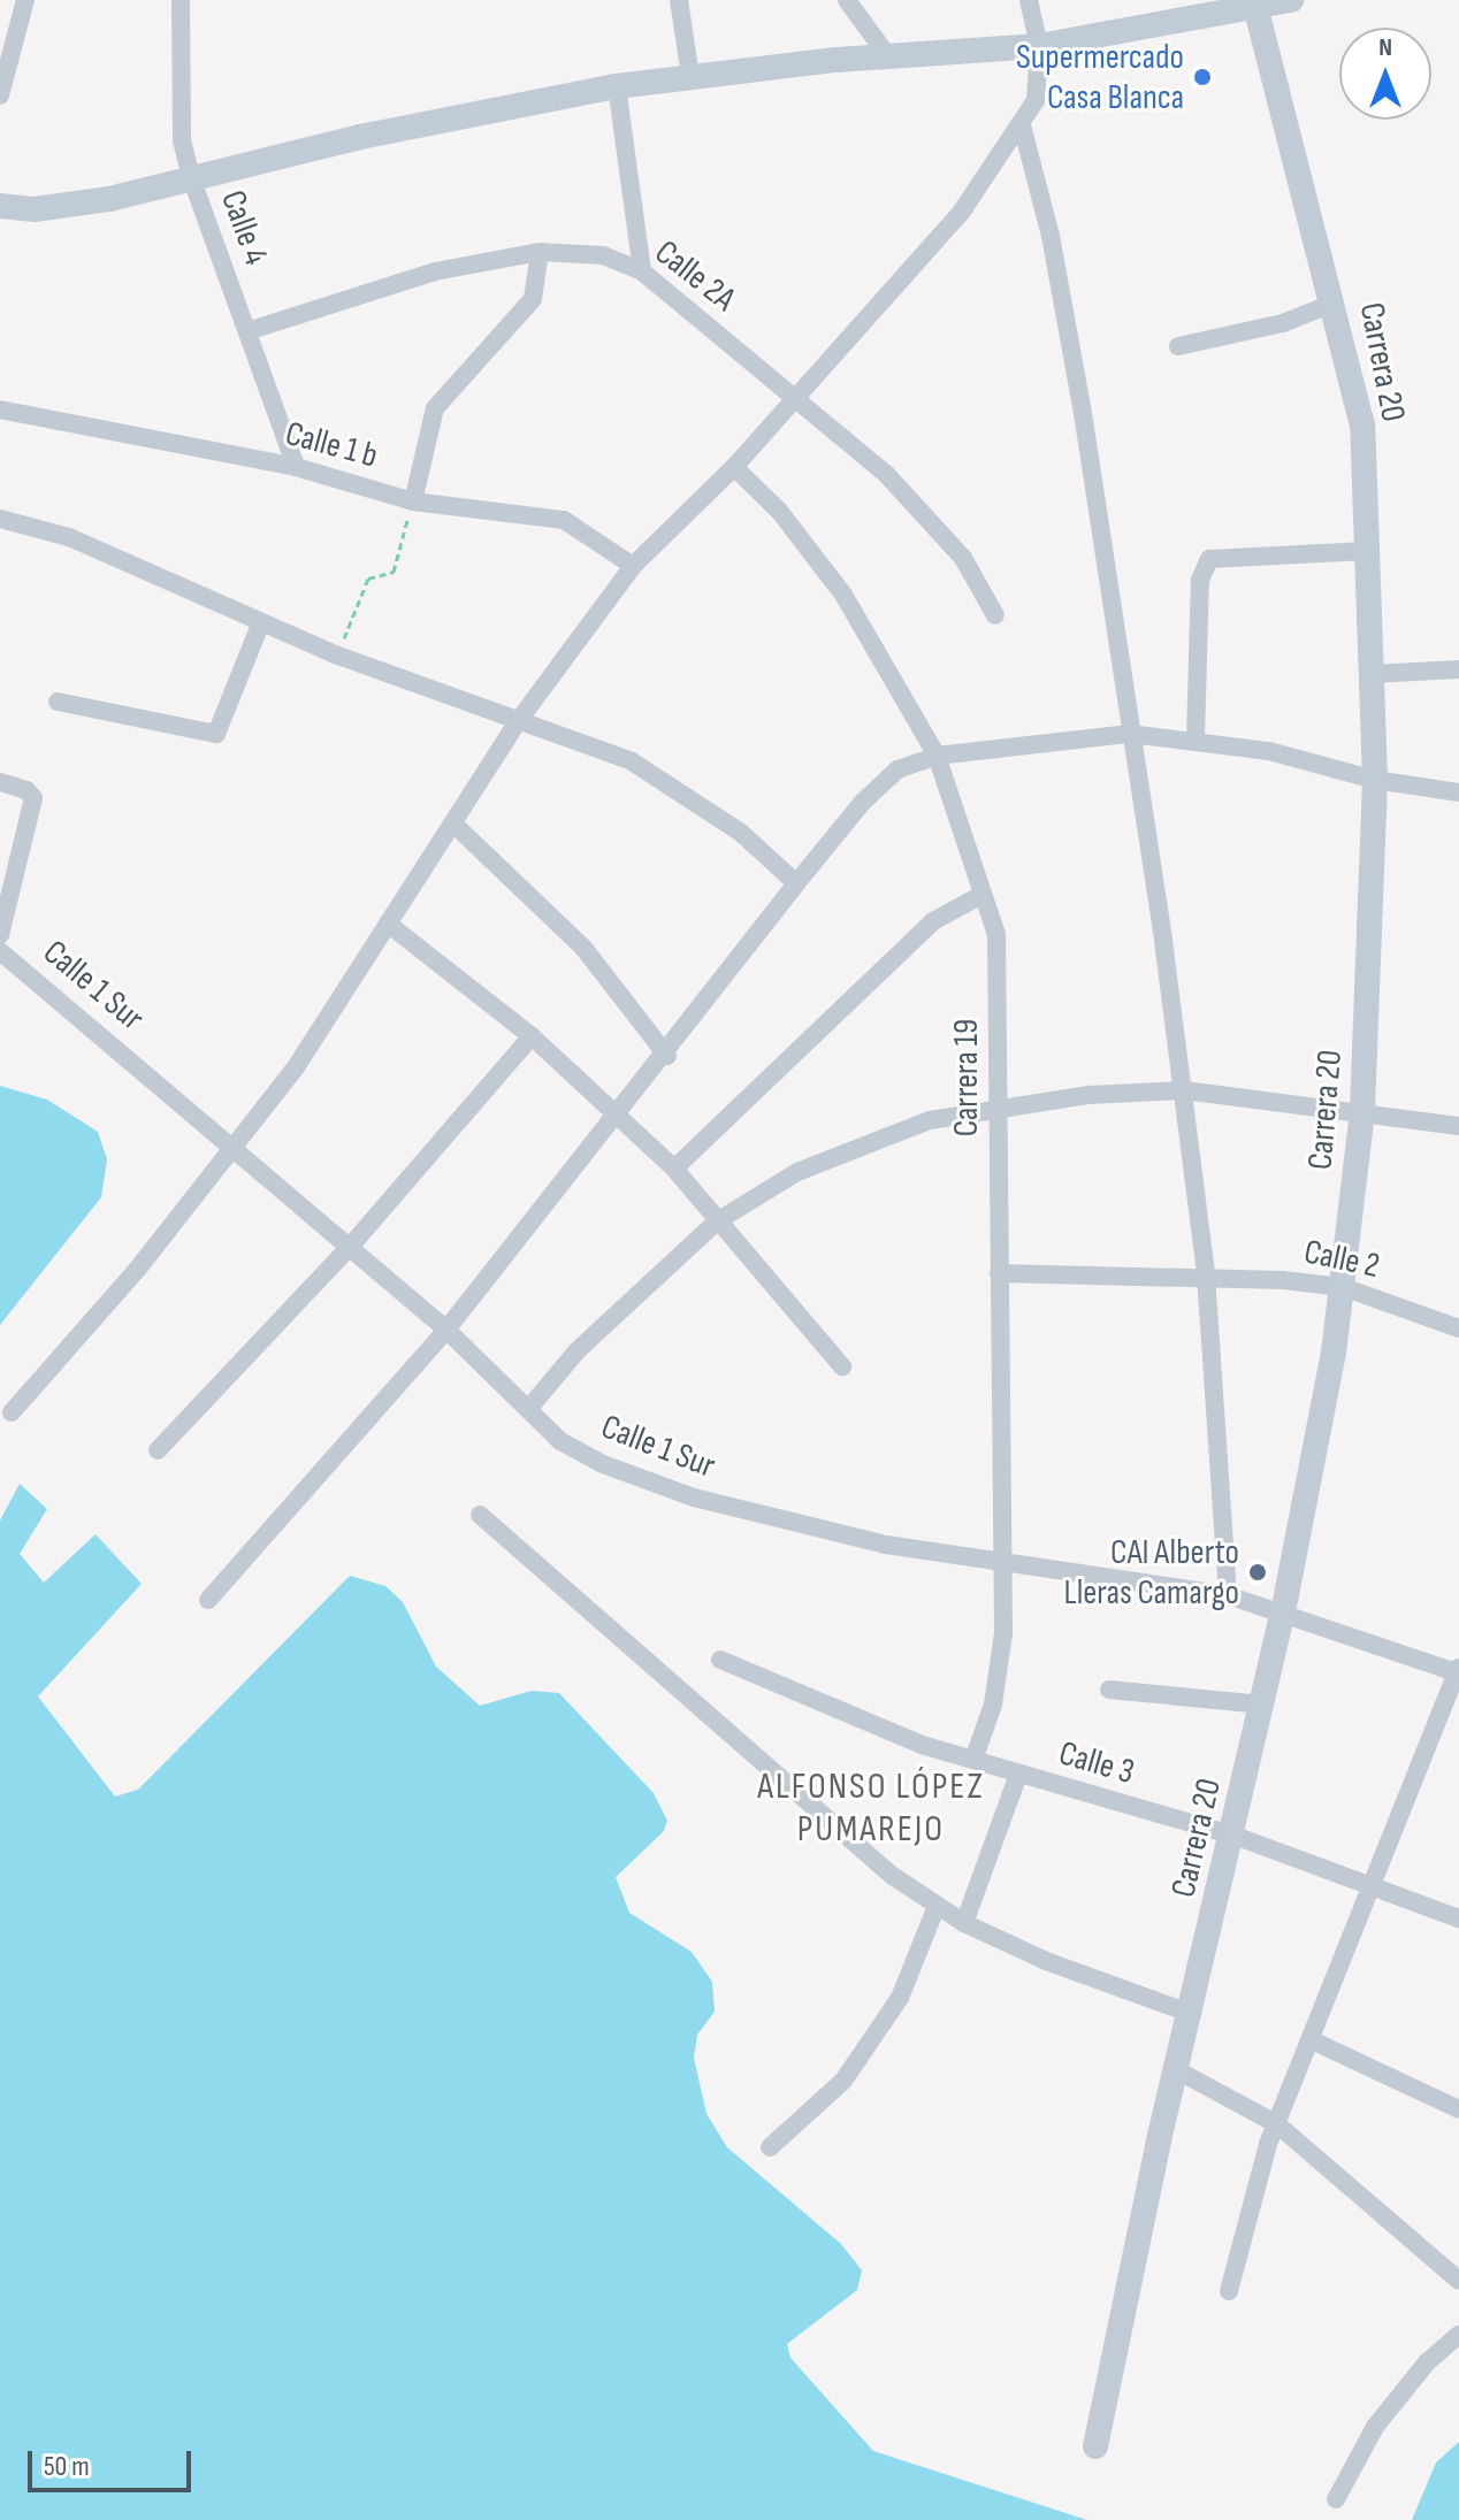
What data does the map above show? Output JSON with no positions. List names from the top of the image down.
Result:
{
  "streets": {
    "street": [
      "Calle 4",
      "Calle 2A",
      "Carrera 20",
      "Calle 1 b",
      "Calle 1 Sur",
      "Carrera 19",
      "Calle 2",
      "Calle 3"
    ]
  },
  "crossings": [
    ["Calle 4", "Calle 2A"],
    ["Calle 4", "Calle 1 b"],
    ["Carrera 20", "Calle 1 Sur"],
    ["Carrera 20", "Calle 2"],
    ["Carrera 20", "Calle 3"],
    ["Calle 1 Sur", "Carrera 19"],
    ["Carrera 19", "Calle 2"],
    ["Carrera 19", "Calle 3"]
  ],
  "districts": ["ALFONSO LÓPEZ PUMAREJO"],
  "places": ["Supermercado Casa Blanca", "CAI Alberto Lleras Camargo"],
  "scale_bar": "50 m",
  "north": "top"
}
